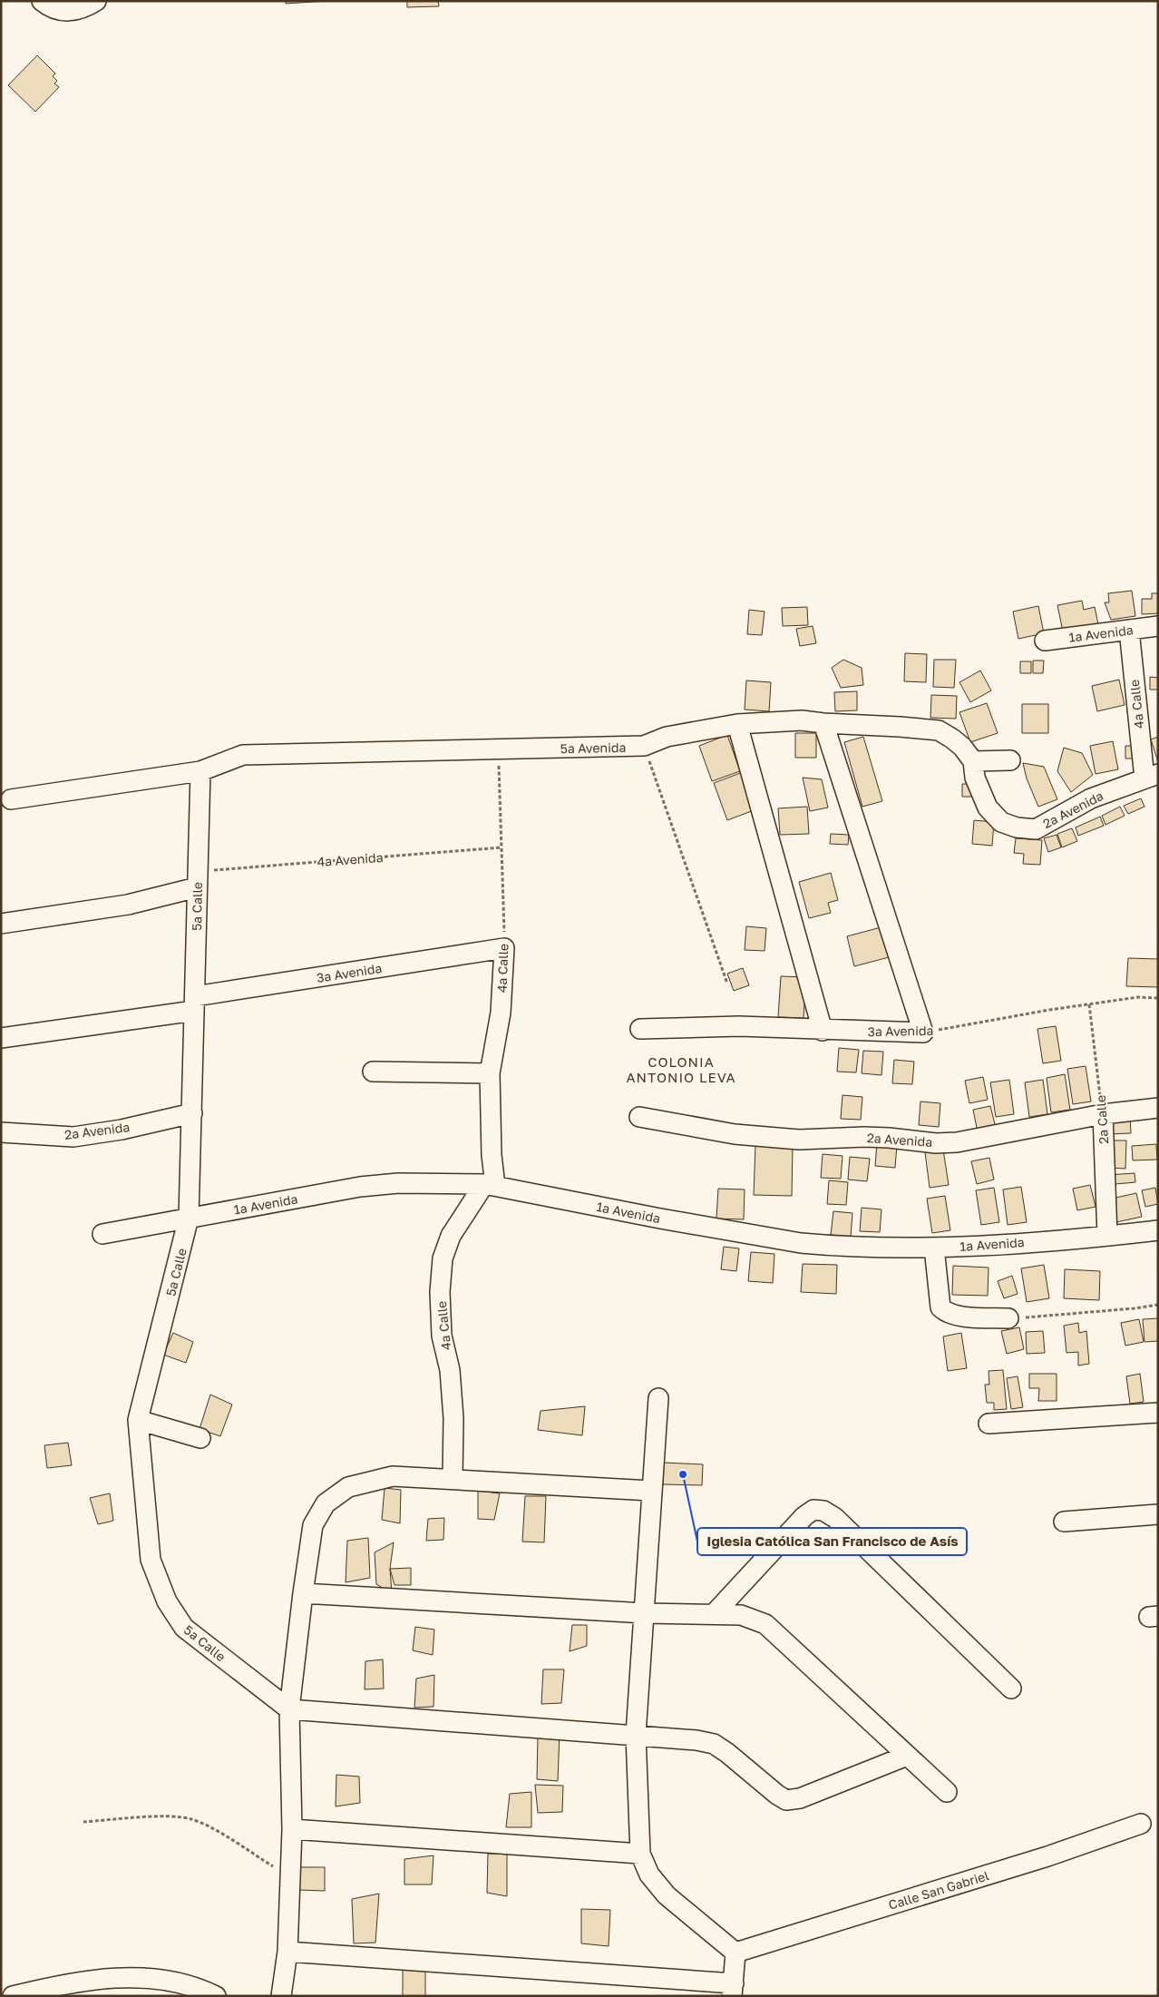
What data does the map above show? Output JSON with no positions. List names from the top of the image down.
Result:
{
  "streets": {
    "street": [
      "1a Avenida",
      "4a Calle",
      "5a Avenida",
      "2a Avenida",
      "5a Calle",
      "3a Avenida",
      "2a Calle",
      "Calle San Gabriel"
    ],
    "path": ["4a Avenida"]
  },
  "crossings": [
    ["1a Avenida", "4a Calle"],
    ["1a Avenida", "5a Calle"],
    ["1a Avenida", "2a Calle"],
    ["4a Calle", "5a Avenida"],
    ["4a Calle", "2a Avenida"],
    ["4a Calle", "4a Avenida"],
    ["4a Calle", "3a Avenida"],
    ["5a Avenida", "2a Avenida"],
    ["5a Avenida", "5a Calle"],
    ["2a Avenida", "5a Calle"],
    ["2a Avenida", "2a Calle"],
    ["4a Avenida", "5a Calle"],
    ["5a Calle", "3a Avenida"],
    ["3a Avenida", "2a Calle"]
  ],
  "districts": ["COLONIA ANTONIO LEVA"],
  "places": ["Iglesia Católica San Francisco de Asís"]
}
